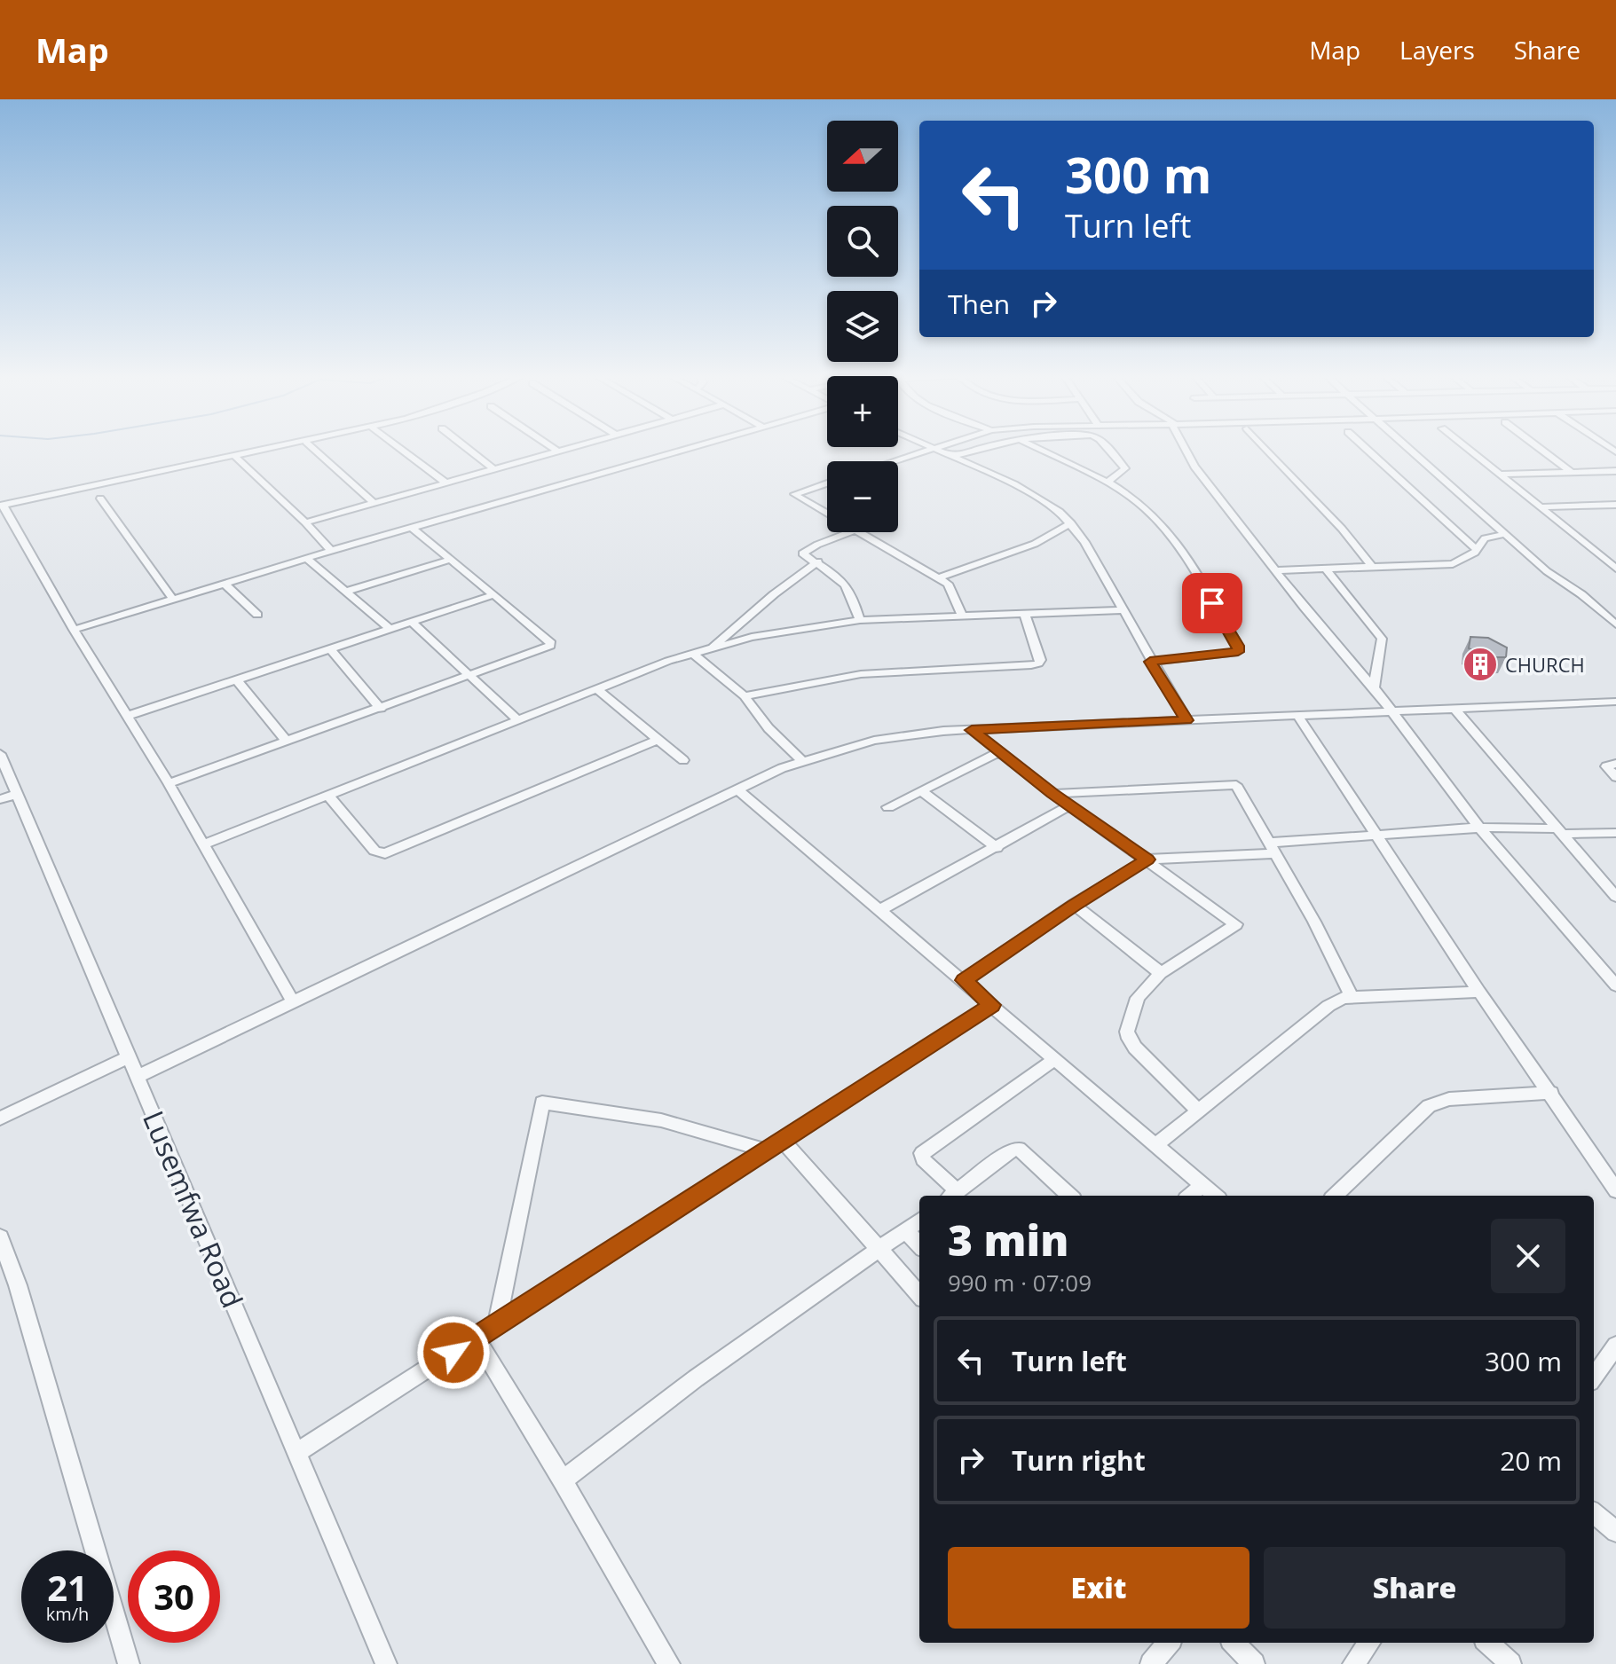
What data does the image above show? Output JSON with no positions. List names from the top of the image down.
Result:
{
  "streets": {
    "street": ["Lusemfwa Road"]
  },
  "places": {
    "building": ["CHURCH"]
  },
  "north": "left",
  "page": {
    "header": "Map",
    "nav": ["Map", "Layers", "Share"],
    "map_buttons": ["+", "−"],
    "turn": ["300 m", "Turn left"],
    "then": "Then",
    "heading": ["3 min", "990 m · 07:09"],
    "list": [
      {
        "name": "Turn left",
        "value": "300 m"
      },
      {
        "name": "Turn right",
        "value": "20 m"
      }
    ],
    "buttons": ["Exit", "Share"],
    "speed": "21 km/h",
    "limit": "30"
  }
}
